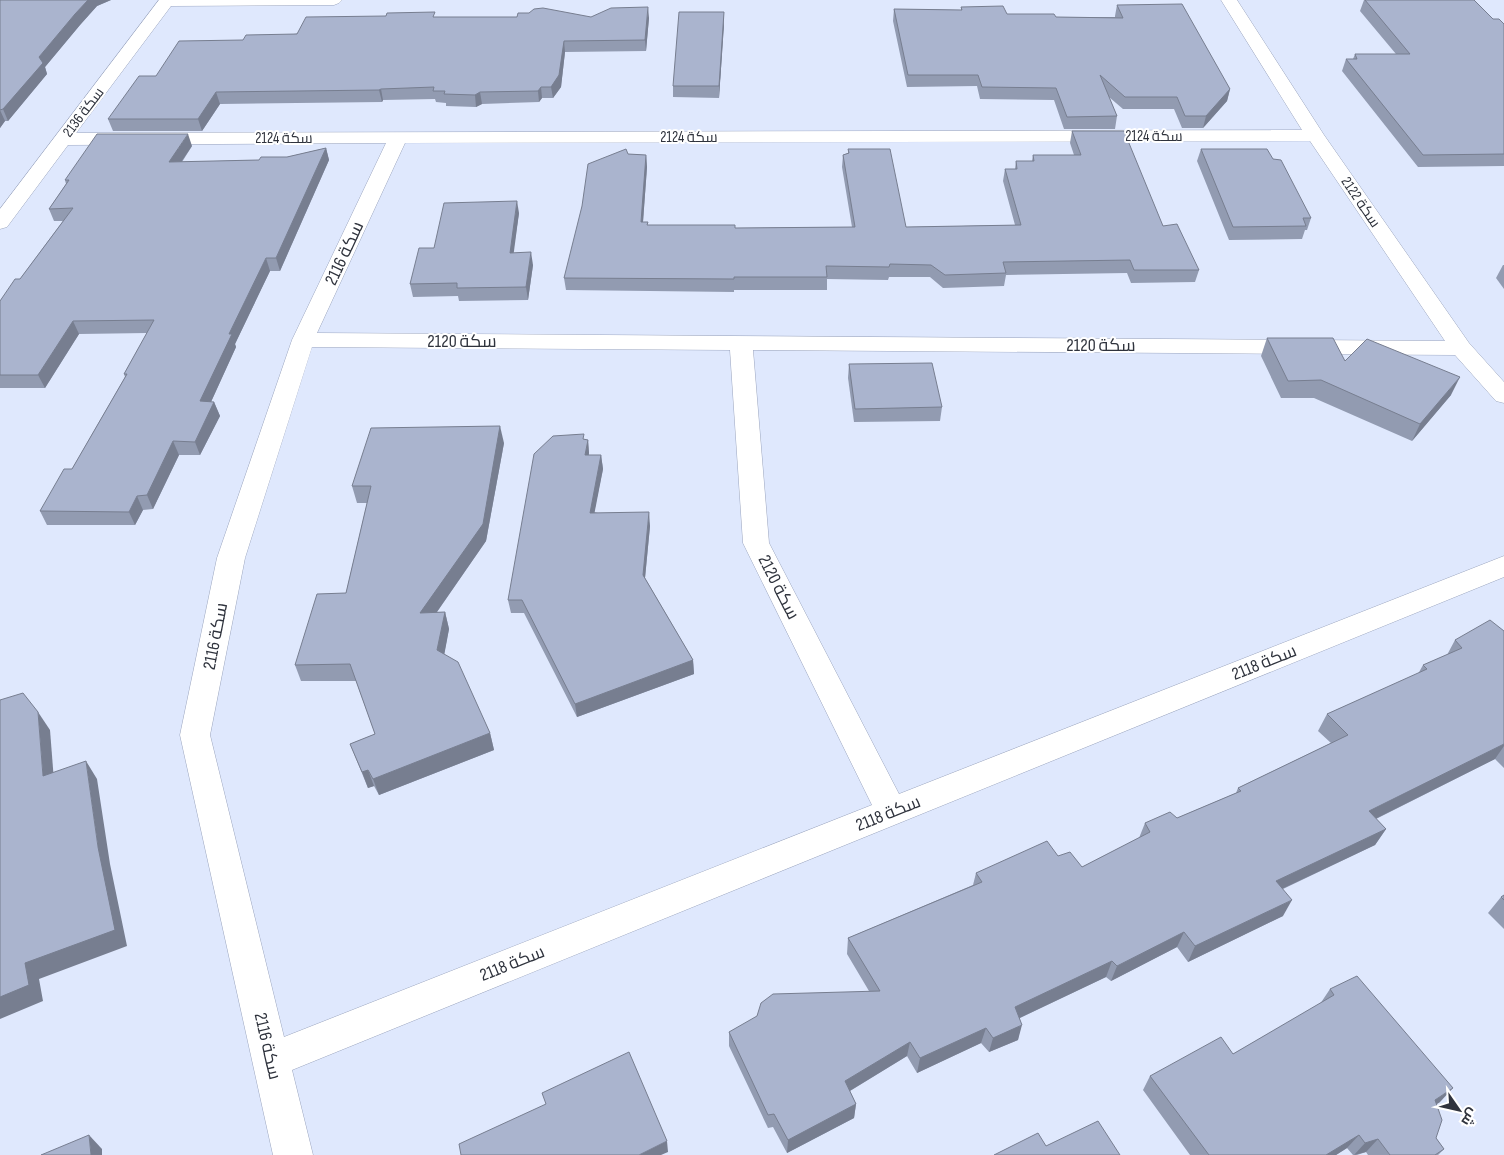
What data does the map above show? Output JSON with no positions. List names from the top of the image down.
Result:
{
  "streets": {
    "street": [
      "سكة 2136",
      "سكة 2124",
      "سكة 2122",
      "سكة 2116",
      "سكة 2120",
      "سكة 2118"
    ]
  },
  "crossings": [
    ["سكة 2136", "سكة 2124"],
    ["سكة 2124", "سكة 2122"],
    ["سكة 2124", "سكة 2116"],
    ["سكة 2122", "سكة 2120"],
    ["سكة 2116", "سكة 2120"],
    ["سكة 2116", "سكة 2118"],
    ["سكة 2120", "سكة 2118"]
  ],
  "north": "bottom right"
}
